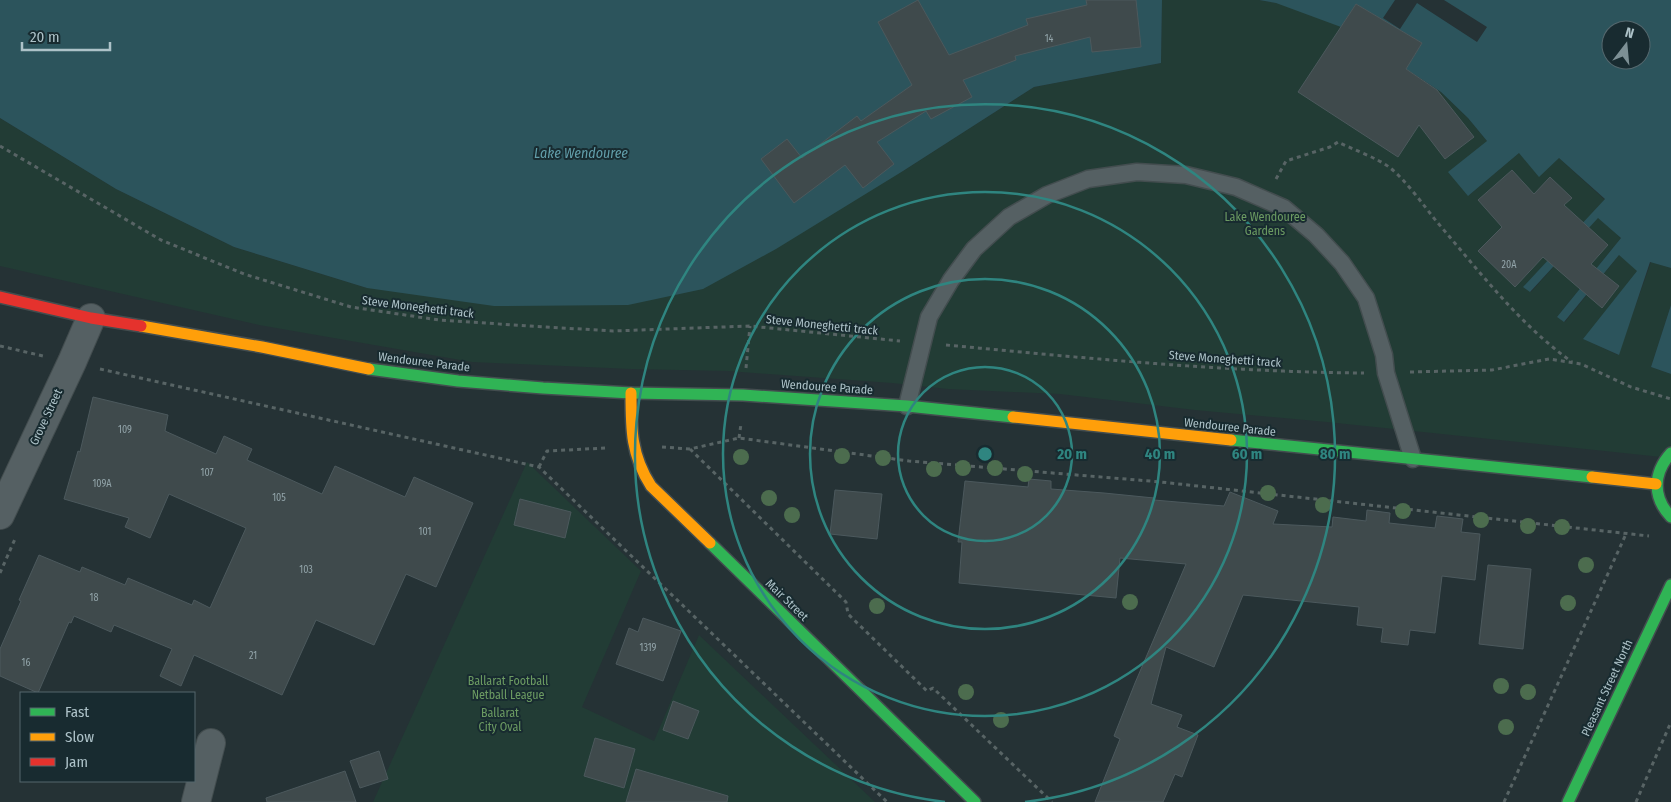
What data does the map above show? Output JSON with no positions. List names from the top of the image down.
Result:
{
  "streets": {
    "street": [
      "Wendouree Parade",
      "Grove Street",
      "Mair Street",
      "Pleasant Street North"
    ],
    "path": ["Steve Moneghetti track"]
  },
  "crossings": [
    ["Wendouree Parade", "Grove Street"],
    ["Wendouree Parade", "Mair Street"]
  ],
  "water": ["Lake Wendouree"],
  "parks": ["Lake Wendouree Gardens", "Ballarat Football Netball League", "Ballarat City Oval"],
  "house_numbers": [
    "14",
    "20A",
    "109",
    "107",
    "109A",
    "105",
    "101",
    "103",
    "18",
    "1319",
    "21",
    "16"
  ],
  "legend": ["Fast", "Slow", "Jam"],
  "scale_bar": "20 m",
  "north": "top",
  "rings": [
    "20 m",
    "40 m",
    "60 m",
    "80 m"
  ]
}
